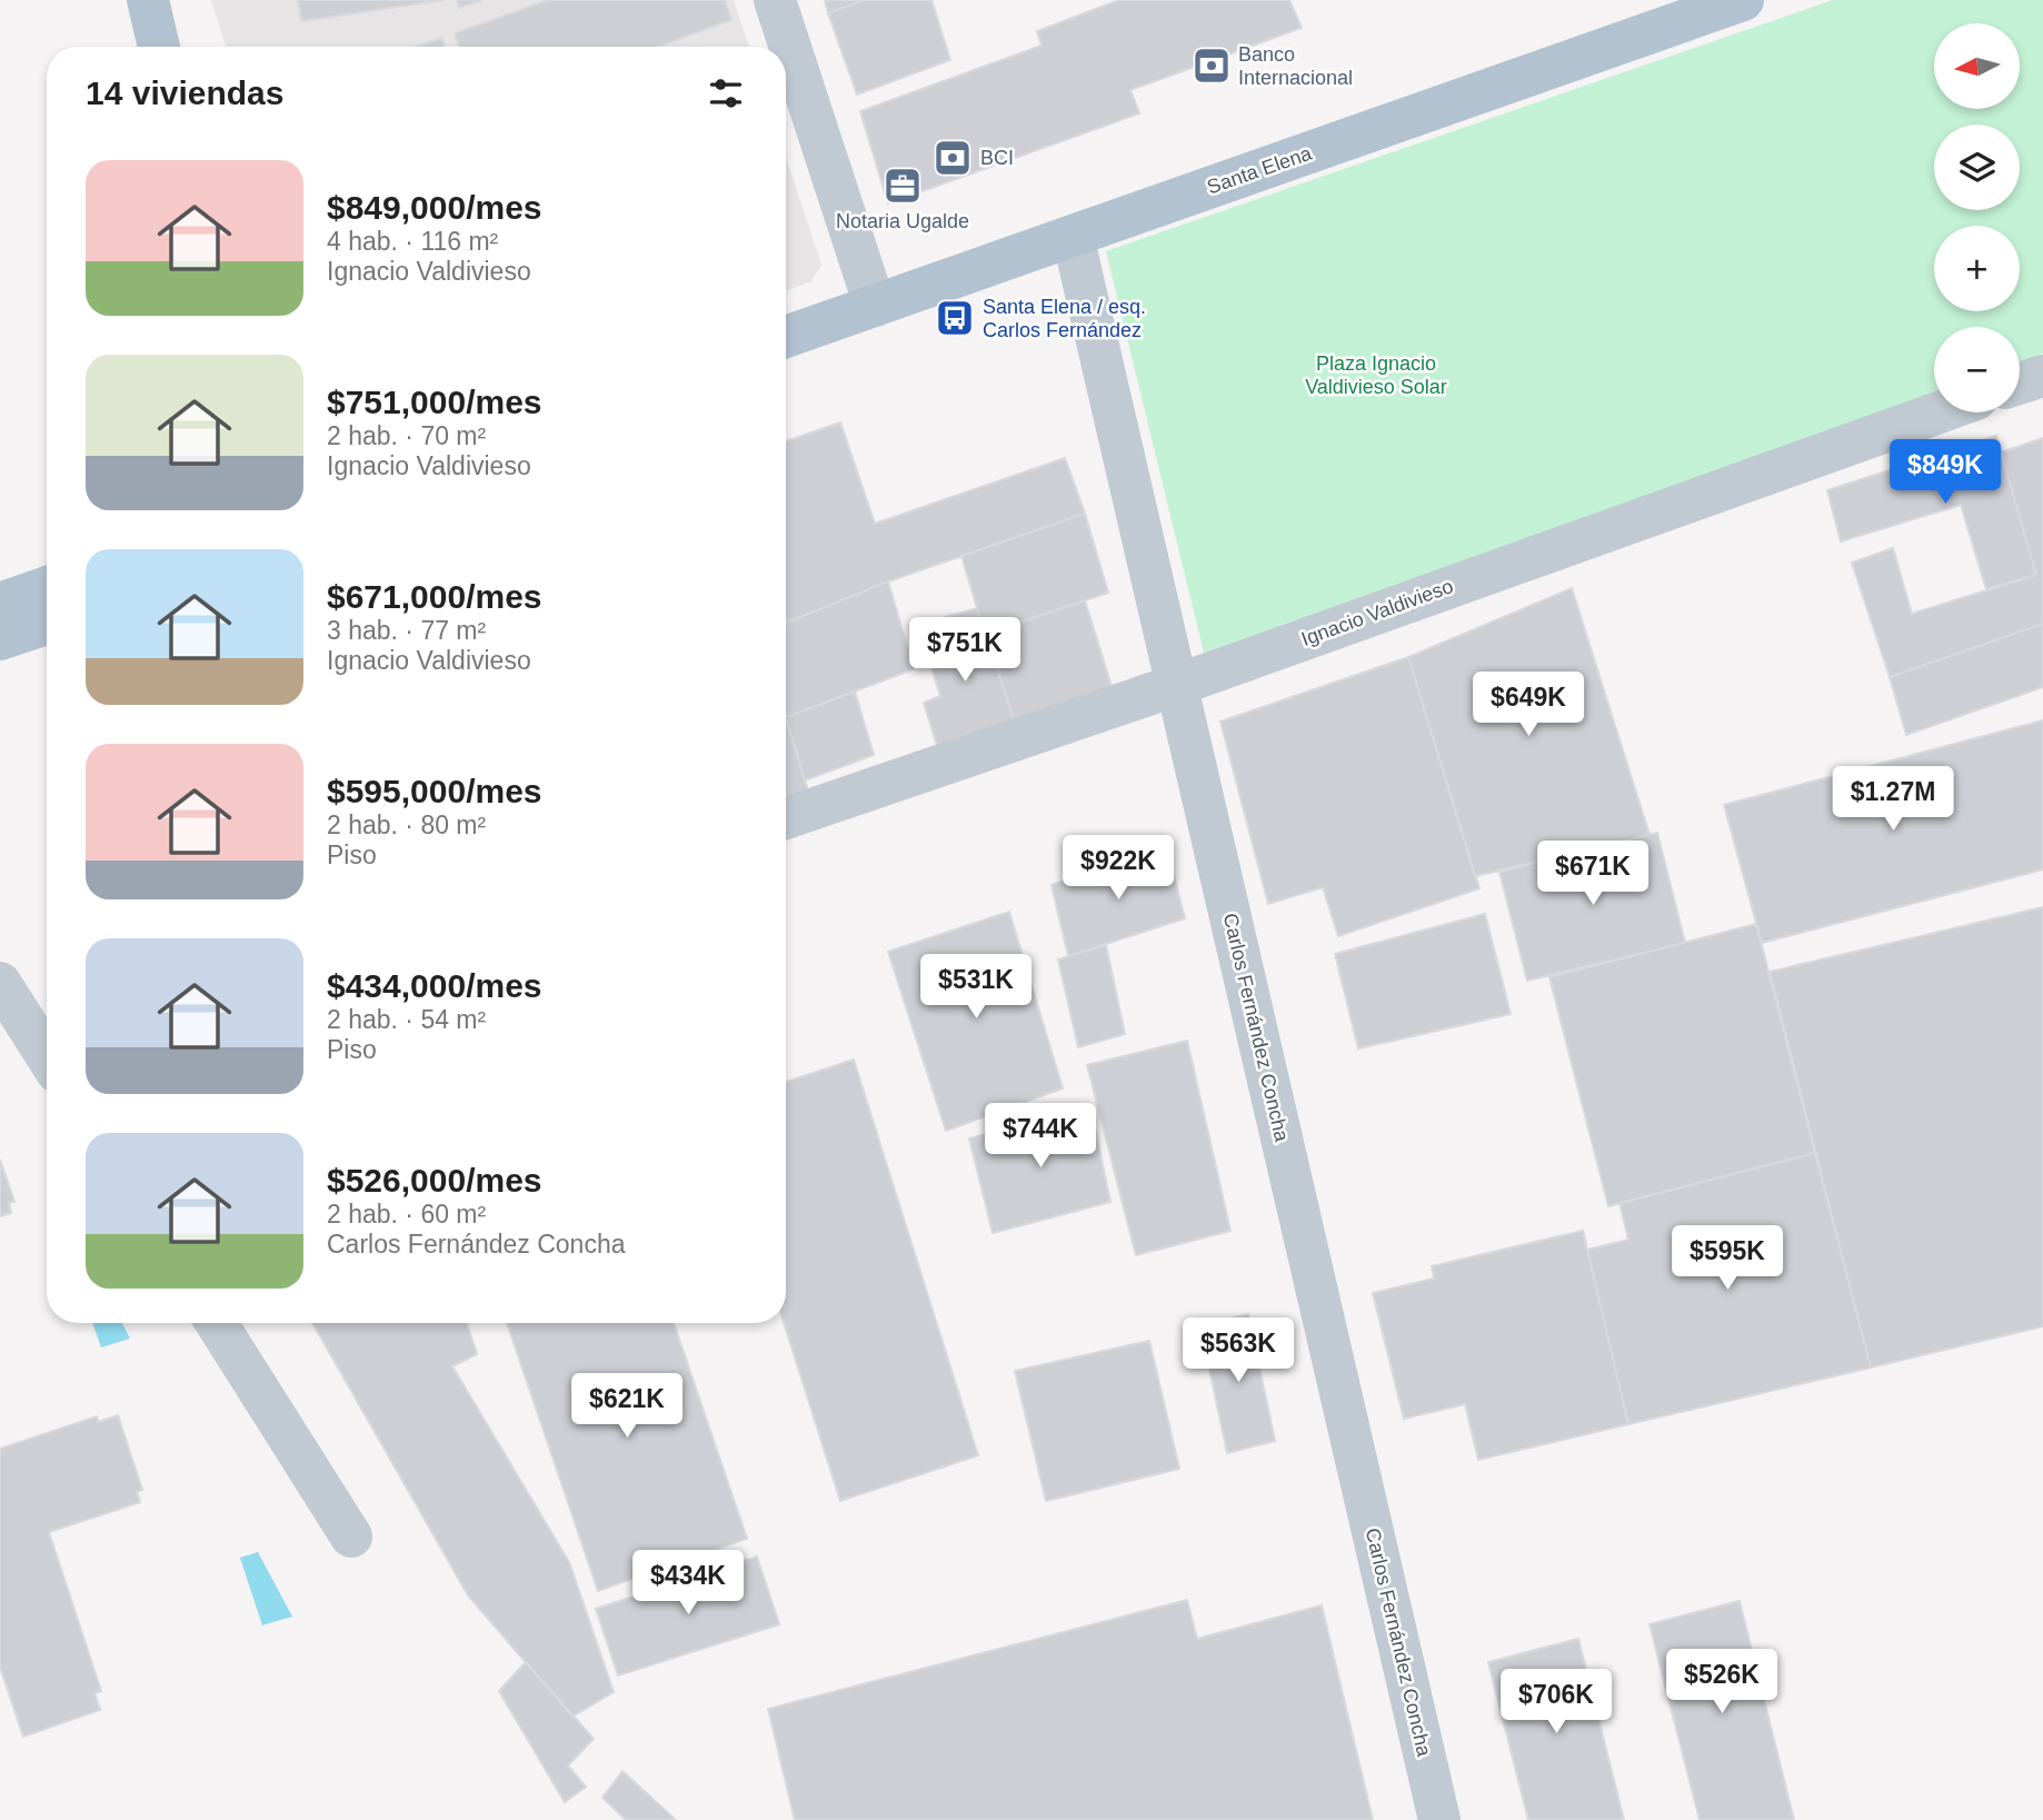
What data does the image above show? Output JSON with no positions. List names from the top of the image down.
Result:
{
  "streets": {
    "main road": ["Santa Elena"],
    "street": ["Ignacio Valdivieso", "Carlos Fernández Concha"]
  },
  "crossings": [
    ["Santa Elena", "Carlos Fernández Concha"],
    ["Ignacio Valdivieso", "Carlos Fernández Concha"]
  ],
  "parks": ["Plaza Ignacio Valdivieso Solar"],
  "places": {
    "bank": ["Banco Internacional", "BCI"],
    "office": ["Notaria Ugalde"],
    "bus stop": ["Santa Elena / esq. Carlos Fernández"]
  },
  "north": "left",
  "page": {
    "map_buttons": ["+", "−"],
    "heading": "14 viviendas",
    "list": [
      {
        "name": "$849,000/mes",
        "note": "4 hab. · 116 m² · Ignacio Valdivieso"
      },
      {
        "name": "$751,000/mes",
        "note": "2 hab. · 70 m² · Ignacio Valdivieso"
      },
      {
        "name": "$671,000/mes",
        "note": "3 hab. · 77 m² · Ignacio Valdivieso"
      },
      {
        "name": "$595,000/mes",
        "note": "2 hab. · 80 m² · Piso"
      },
      {
        "name": "$434,000/mes",
        "note": "2 hab. · 54 m² · Piso"
      },
      {
        "name": "$526,000/mes",
        "note": "2 hab. · 60 m² · Carlos Fernández Concha"
      }
    ],
    "price": [
      "$849K",
      "$751K",
      "$649K",
      "$1.27M",
      "$922K",
      "$671K",
      "$531K",
      "$744K",
      "$595K",
      "$563K",
      "$621K",
      "$434K",
      "$526K",
      "$706K"
    ]
  }
}
